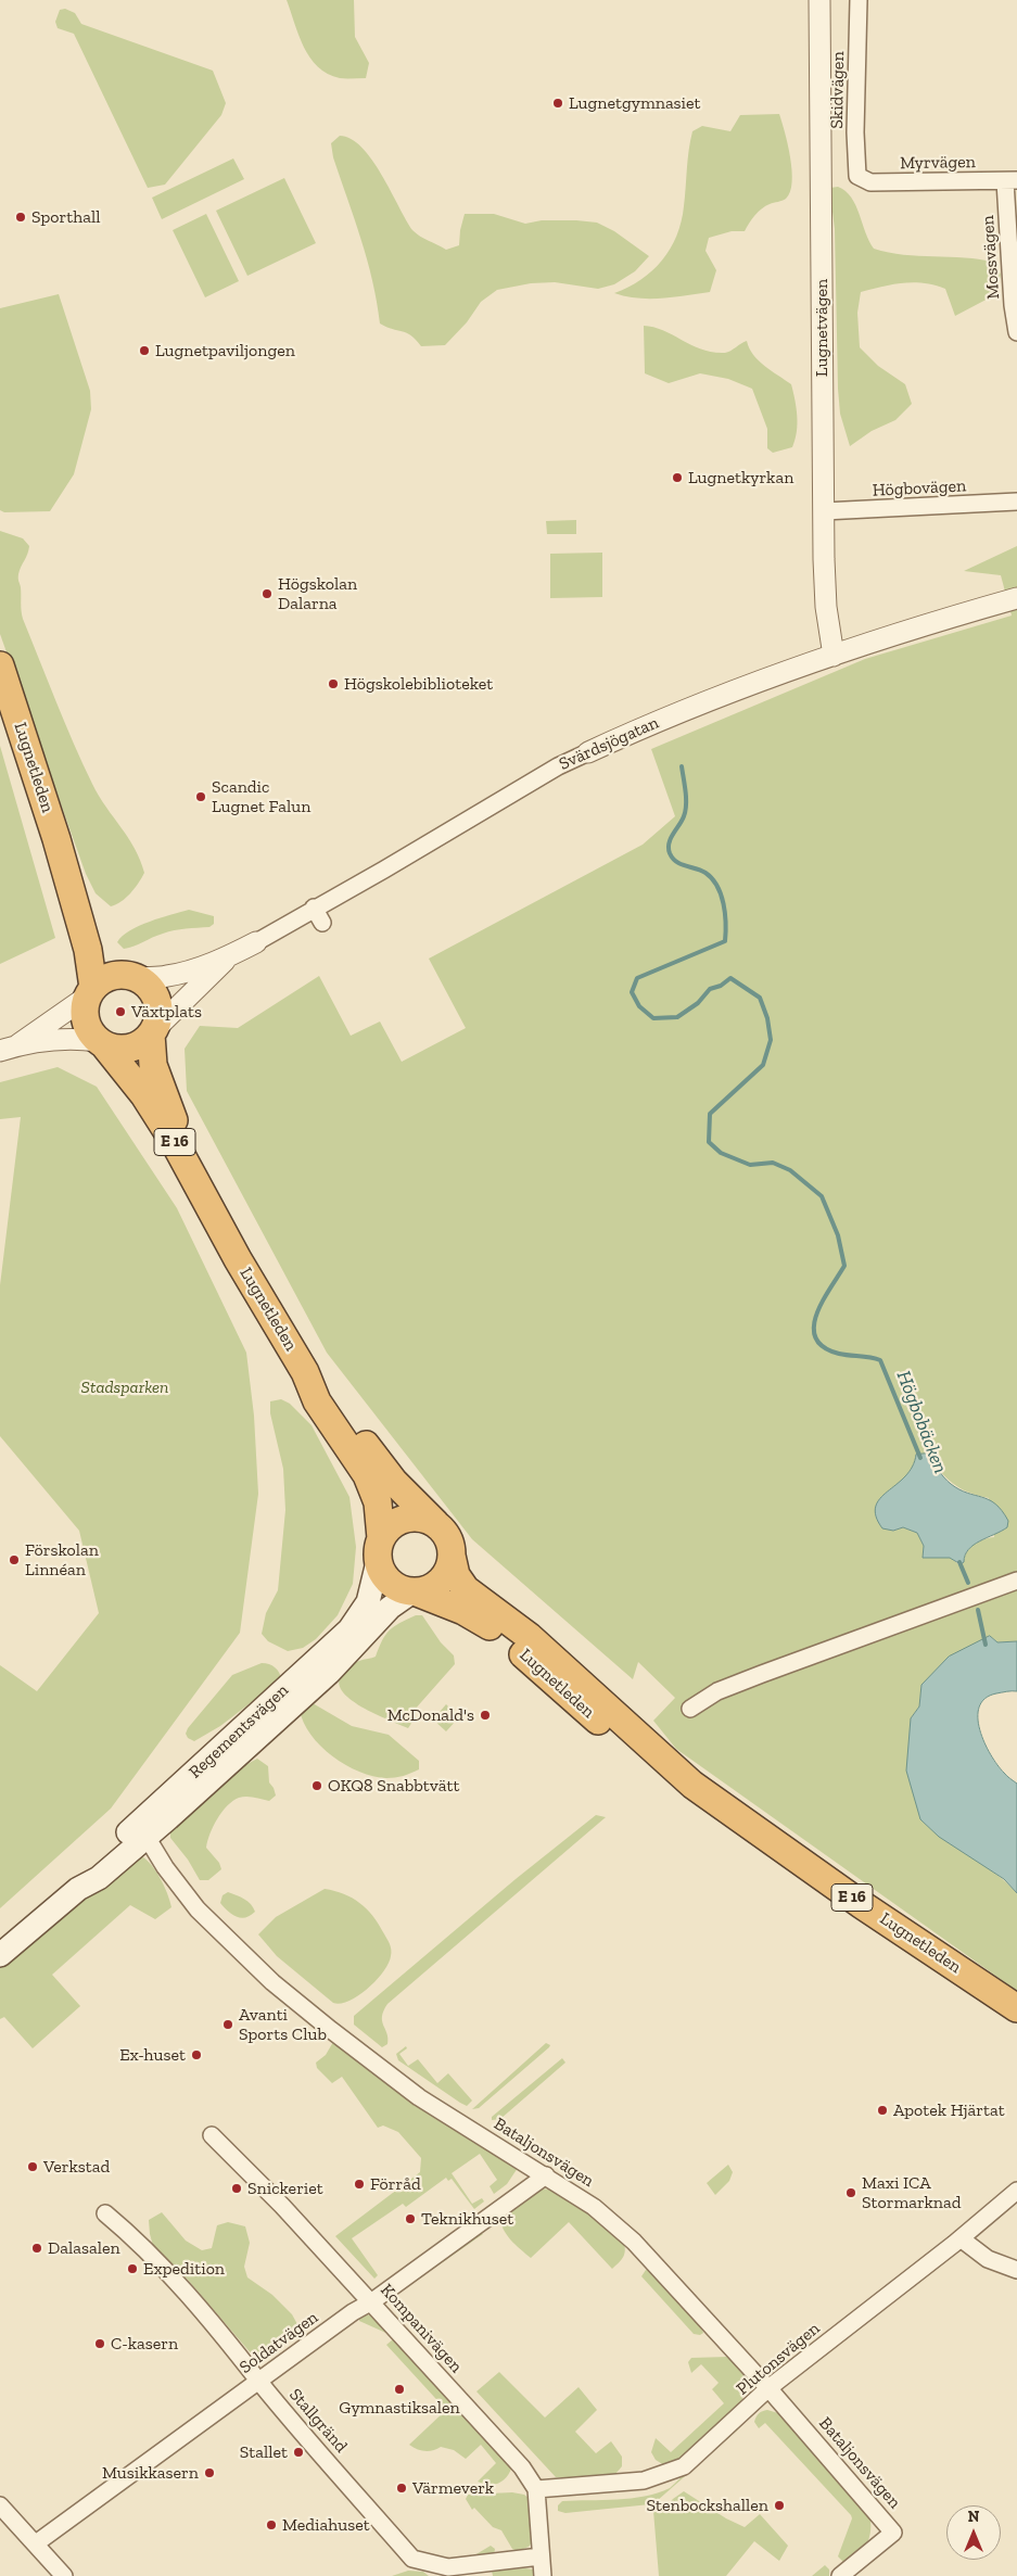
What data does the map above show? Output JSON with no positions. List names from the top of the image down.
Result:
{
  "streets": {
    "highway": ["Lugnetleden", "E 16"],
    "main road": ["Regementsvägen"],
    "street": [
      "Skidvägen",
      "Myrvägen",
      "Mossvägen",
      "Lugnetvägen",
      "Högbovägen",
      "Svärdsjögatan",
      "Bataljonsvägen",
      "Kompanivägen",
      "Soldatvägen",
      "Plutonsvägen",
      "Stallgränd"
    ]
  },
  "crossings": [
    ["Skidvägen", "Myrvägen"],
    ["Myrvägen", "Mossvägen"],
    ["Lugnetvägen", "Högbovägen"],
    ["Lugnetvägen", "Svärdsjögatan"],
    ["Svärdsjögatan", "Lugnetleden"],
    ["Svärdsjögatan", "E 16"],
    ["Lugnetleden", "E 16"],
    ["Lugnetleden", "Regementsvägen"],
    ["E 16", "Regementsvägen"],
    ["Regementsvägen", "Bataljonsvägen"],
    ["Bataljonsvägen", "Soldatvägen"],
    ["Bataljonsvägen", "Plutonsvägen"],
    ["Kompanivägen", "Soldatvägen"],
    ["Kompanivägen", "Plutonsvägen"],
    ["Kompanivägen", "Stallgränd"],
    ["Soldatvägen", "Stallgränd"]
  ],
  "water": ["Högbobäcken"],
  "parks": ["Stadsparken"],
  "places": [
    "Lugnetgymnasiet",
    "Sporthall",
    "Lugnetpaviljongen",
    "Lugnetkyrkan",
    "Högskolan Dalarna",
    "Högskolebiblioteket",
    "Scandic Lugnet Falun",
    "Växtplats",
    "Förskolan Linnéan",
    "McDonald's",
    "OKQ8 Snabbtvätt",
    "Avanti Sports Club",
    "Ex-huset",
    "Apotek Hjärtat",
    "Verkstad",
    "Förråd",
    "Snickeriet",
    "Maxi ICA Stormarknad",
    "Teknikhuset",
    "Dalasalen",
    "Expedition",
    "C-kasern",
    "Gymnastiksalen",
    "Stallet",
    "Musikkasern",
    "Värmeverk",
    "Stenbockshallen",
    "Mediahuset"
  ],
  "north": "top"
}
